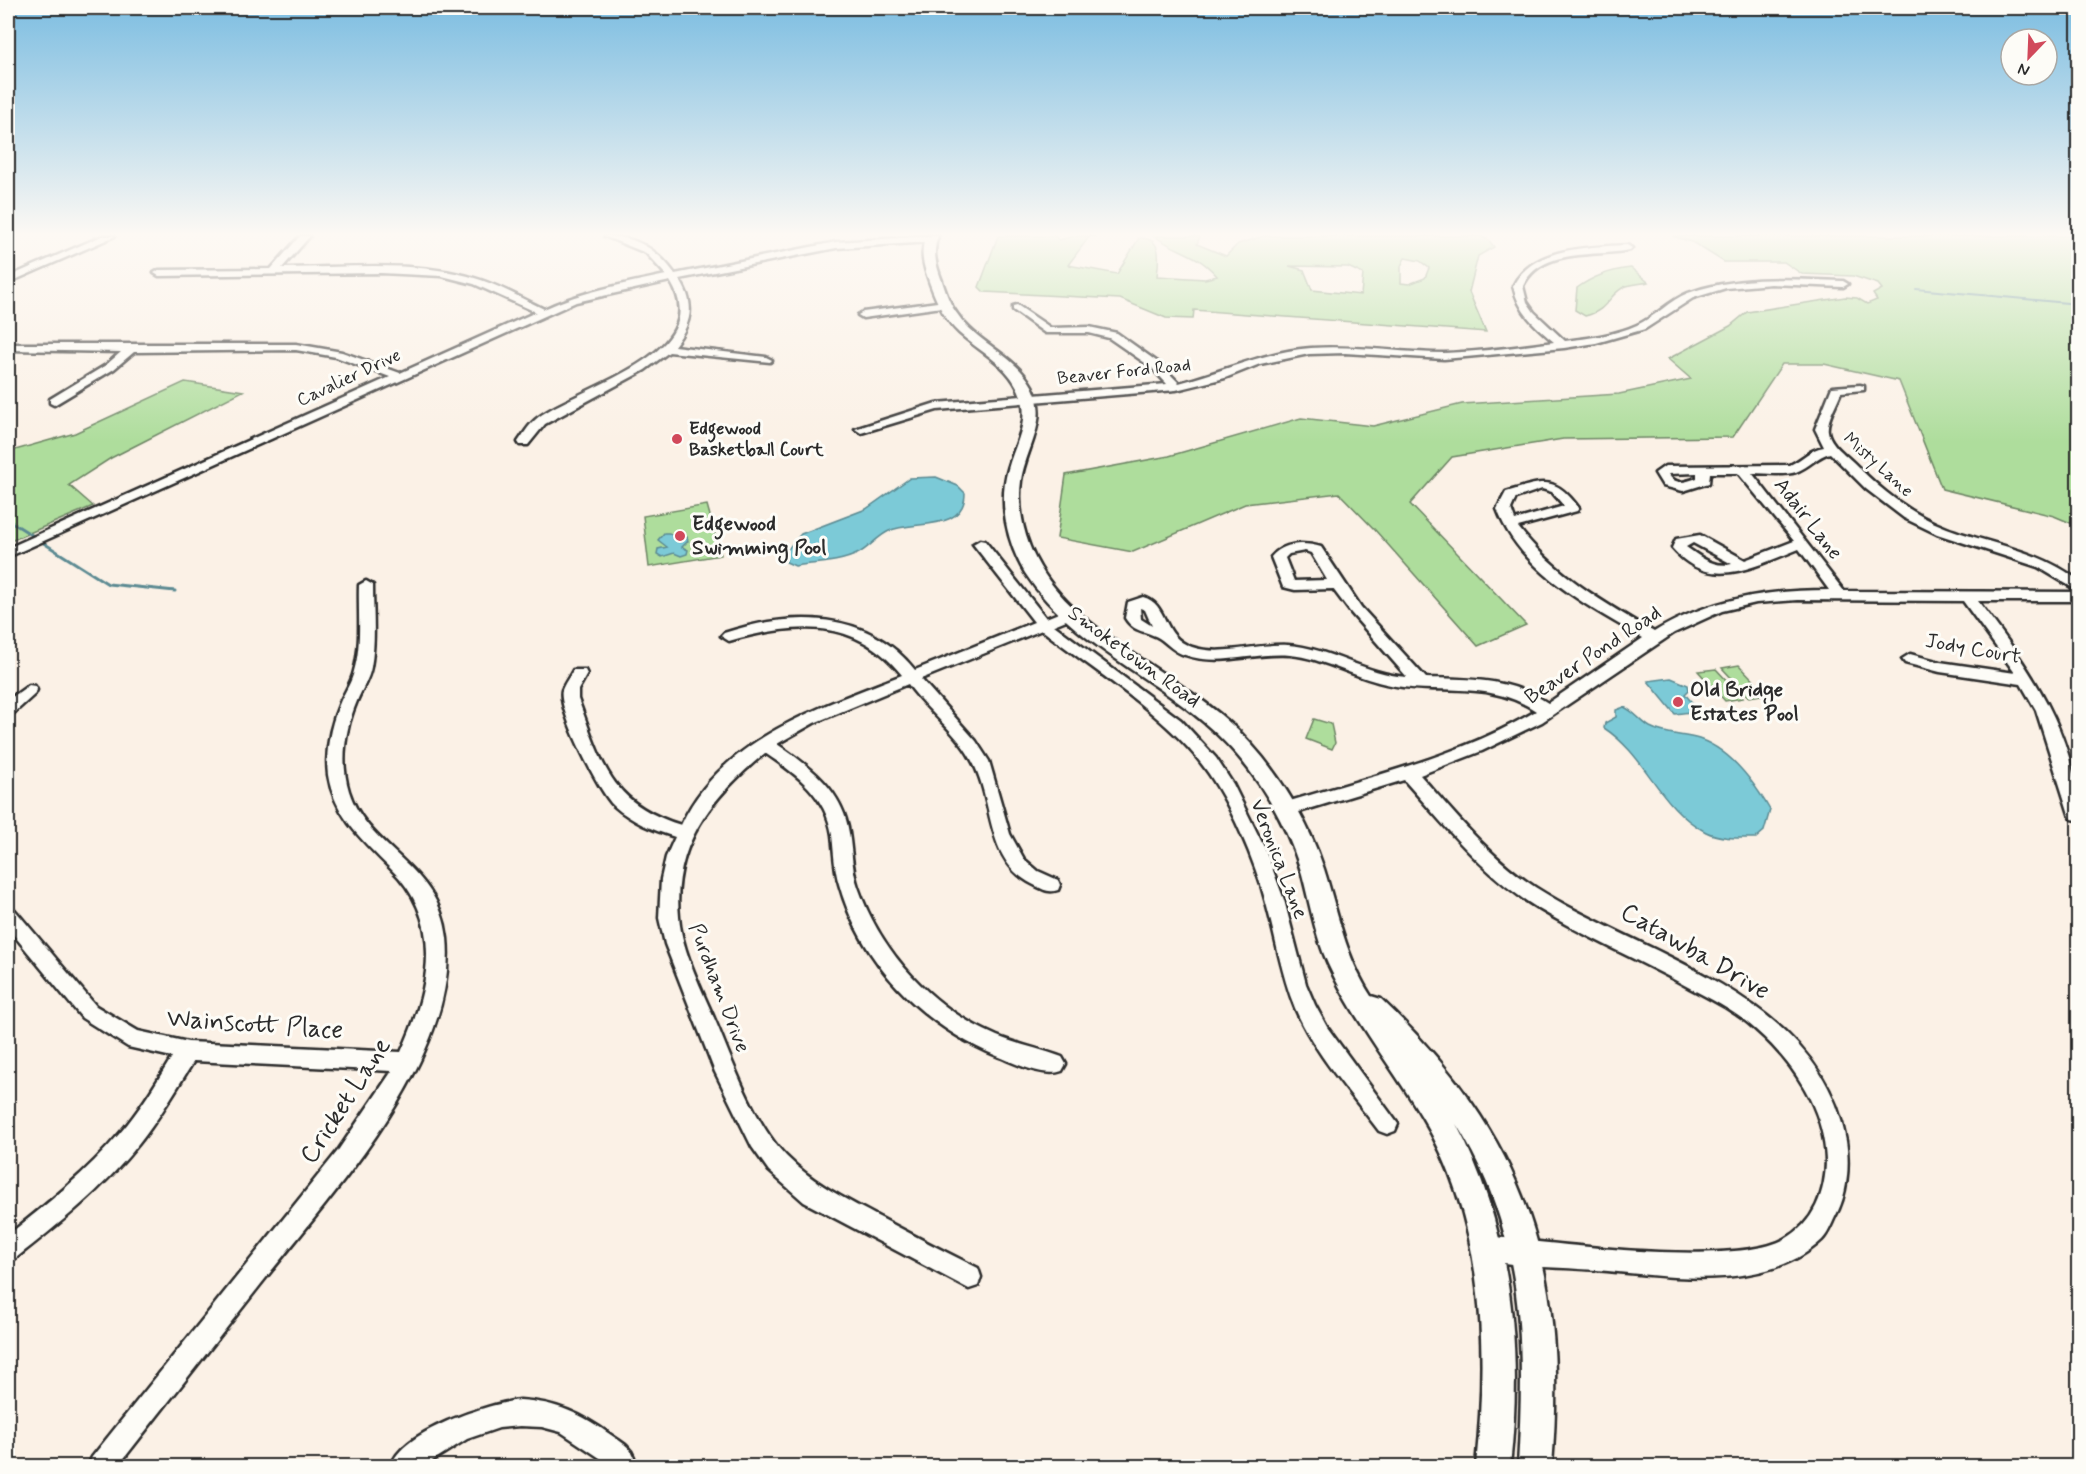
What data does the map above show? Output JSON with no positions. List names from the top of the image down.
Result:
{
  "streets": {
    "main road": ["Smoketown Road"],
    "street": [
      "Beaver Ford Road",
      "Cavalier Drive",
      "Misty Lane",
      "Adair Lane",
      "Jody Court",
      "Beaver Pond Road",
      "Veronica Lane",
      "Catawba Drive",
      "Purdham Drive",
      "Wainscott Place",
      "Cricket Lane"
    ]
  },
  "crossings": [
    ["Beaver Ford Road", "Smoketown Road"],
    ["Adair Lane", "Beaver Pond Road"],
    ["Beaver Pond Road", "Smoketown Road"],
    ["Beaver Pond Road", "Catawba Drive"],
    ["Smoketown Road", "Catawba Drive"],
    ["Smoketown Road", "Purdham Drive"],
    ["Veronica Lane", "Purdham Drive"],
    ["Wainscott Place", "Cricket Lane"]
  ],
  "places": ["Edgewood Basketball Court", "Edgewood Swimming Pool", "Old Bridge Estates Pool"],
  "north": "bottom left"
}
